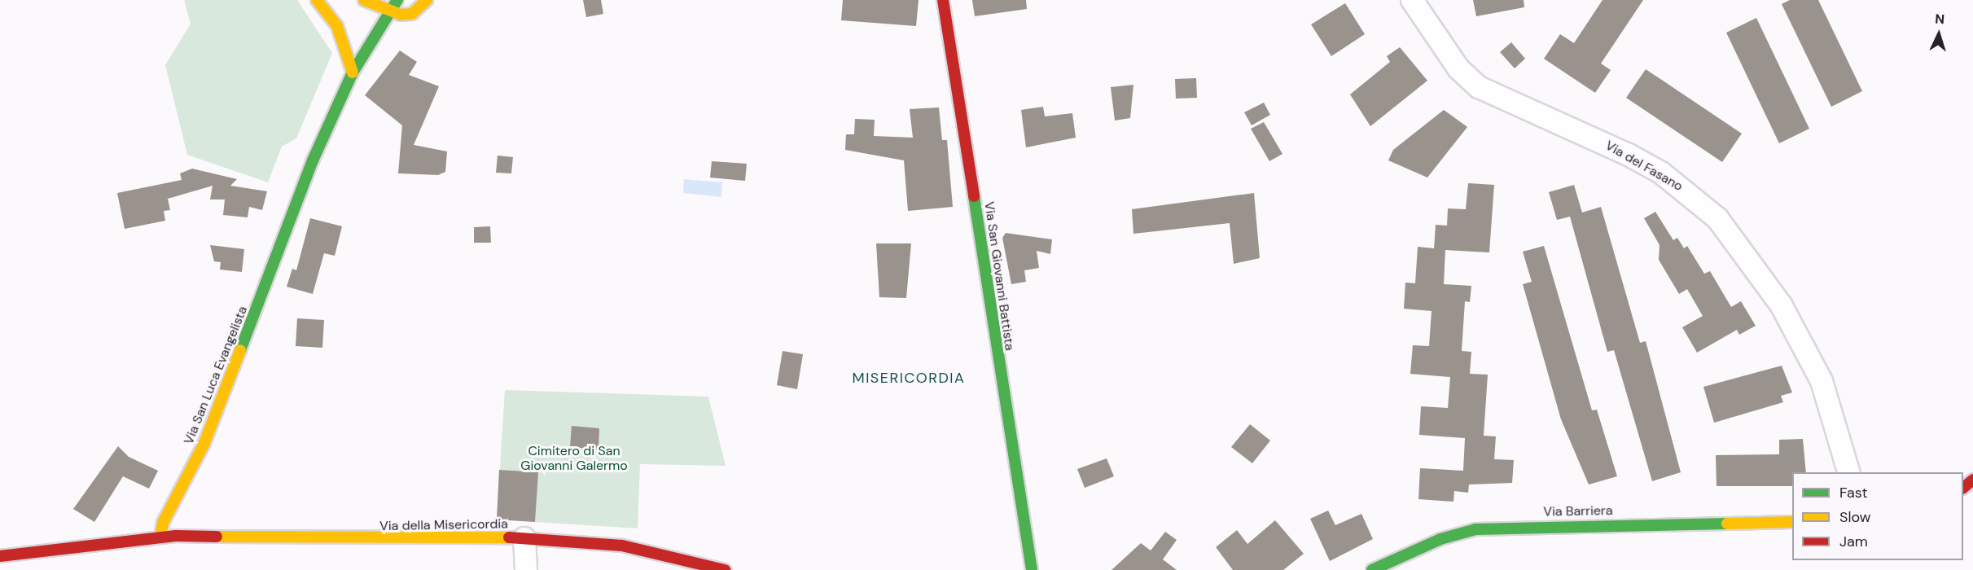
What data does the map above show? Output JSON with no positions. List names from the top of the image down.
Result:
{
  "streets": {
    "main road": [
      "Via San Giovanni Battista",
      "Via San Luca Evangelista",
      "Via Barriera",
      "Via della Misericordia"
    ],
    "street": ["Via del Fasano"]
  },
  "crossings": [
    ["Via San Luca Evangelista", "Via della Misericordia"]
  ],
  "districts": ["MISERICORDIA"],
  "parks": ["Cimitero di San Giovanni Galermo"],
  "legend": ["Fast", "Slow", "Jam"],
  "north": "top"
}
